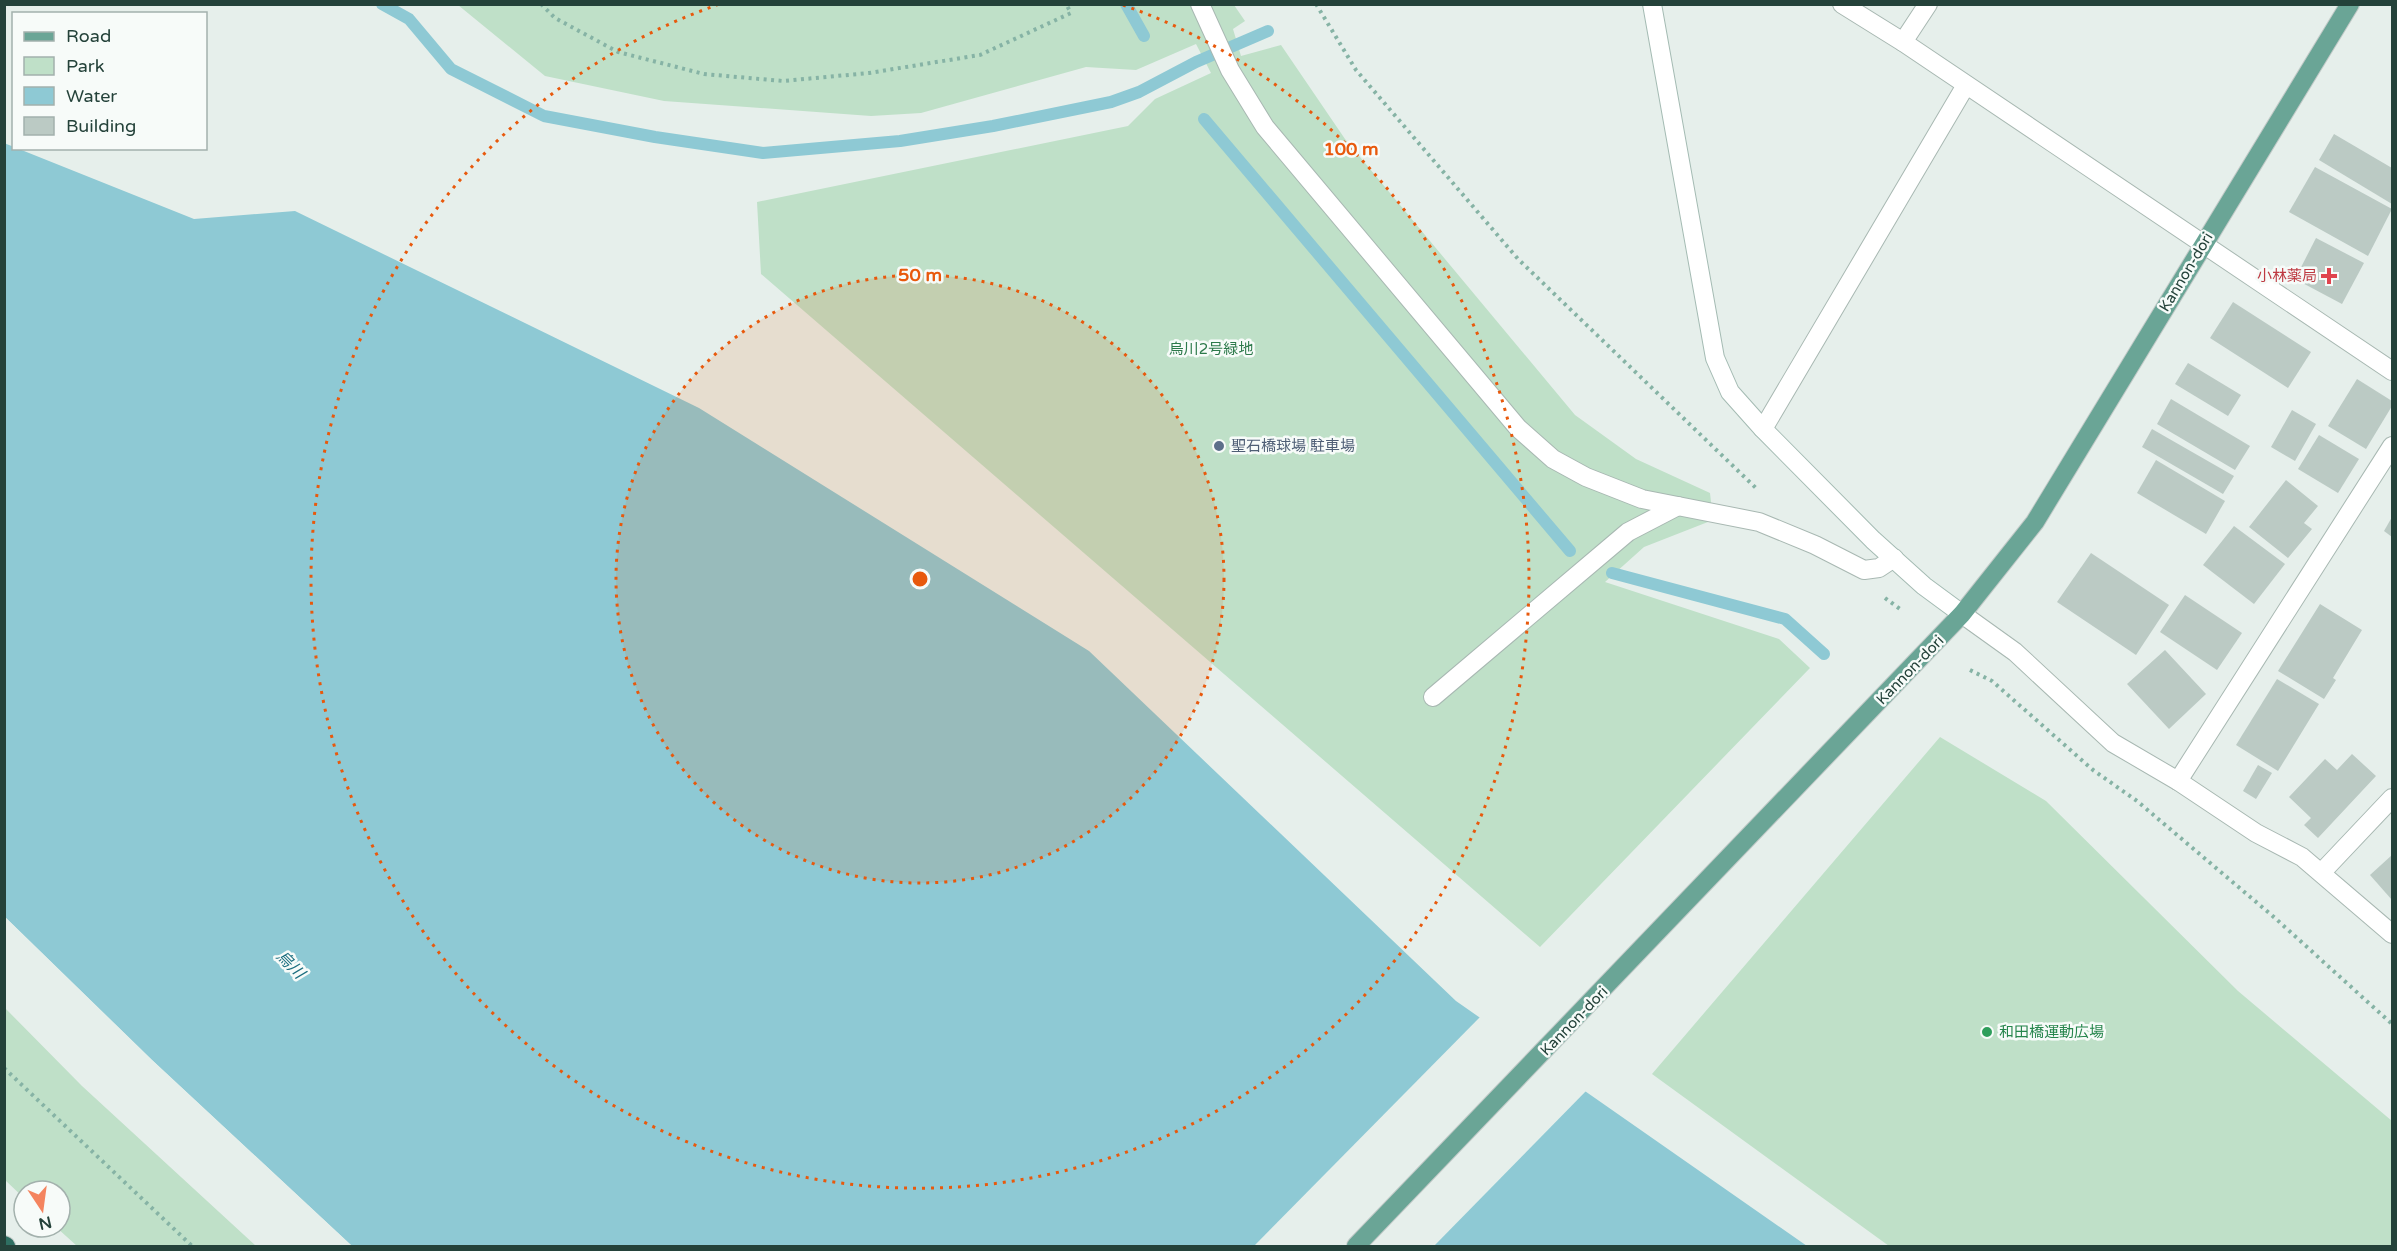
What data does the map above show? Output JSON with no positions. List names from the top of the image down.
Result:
{
  "streets": {
    "main road": ["Kannon-dori"]
  },
  "water": ["烏川"],
  "parks": ["烏川2号緑地"],
  "places": {
    "health": ["小林薬局"],
    "other": ["聖石橋球場 駐車場", "和田橋運動広場"]
  },
  "legend": [
    "Road",
    "Park",
    "Water",
    "Building"
  ],
  "north": "bottom",
  "rings": ["100 m", "50 m"]
}
